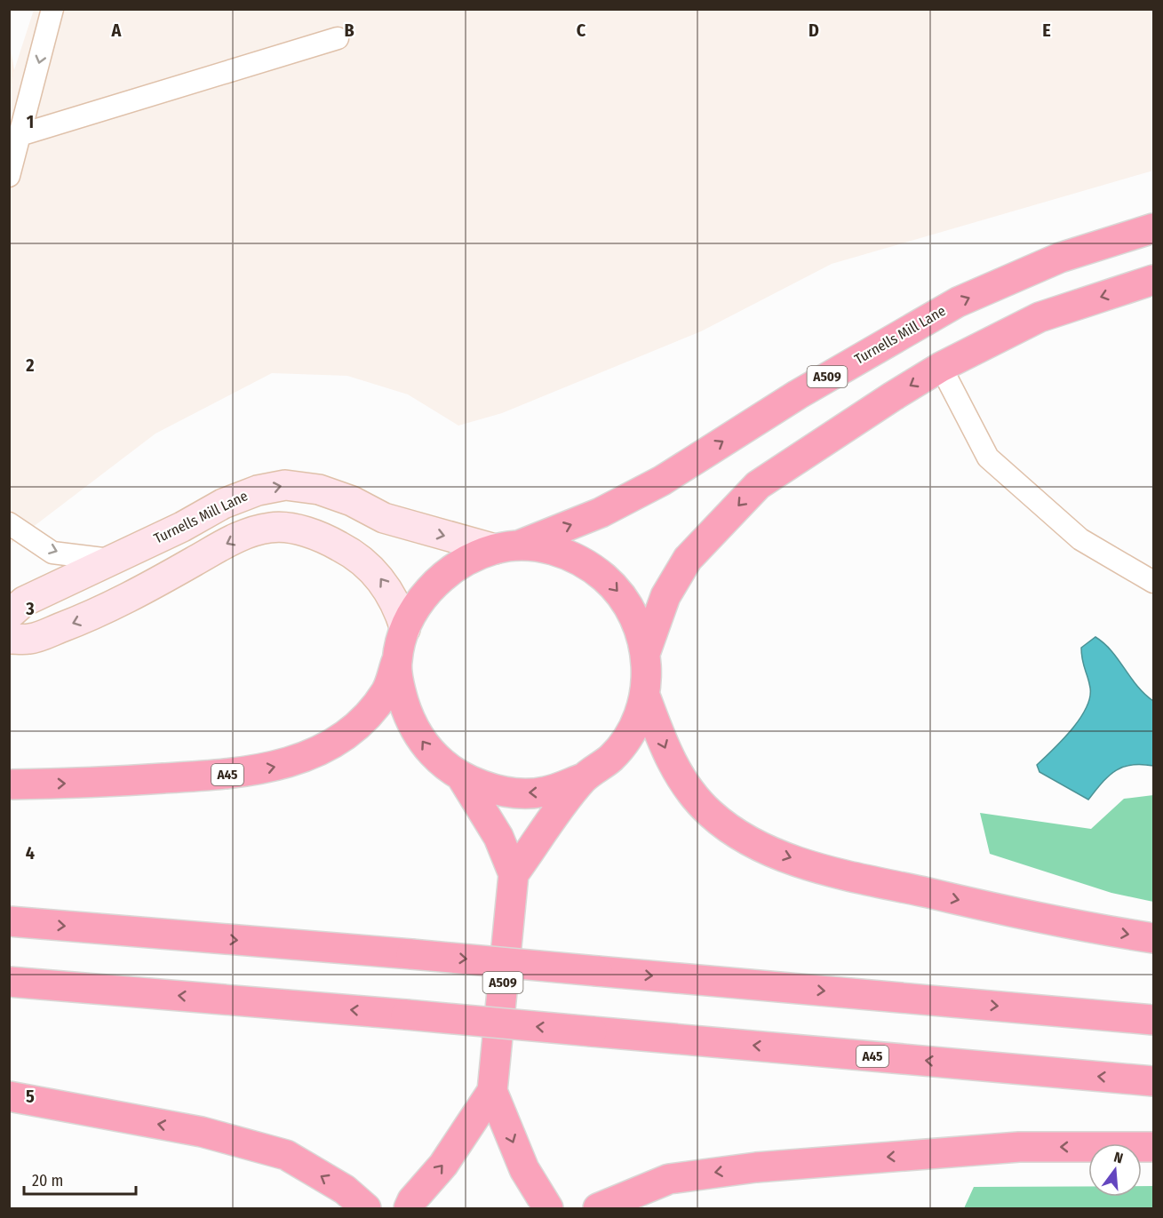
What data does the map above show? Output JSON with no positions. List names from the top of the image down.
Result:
{
  "streets": {
    "highway": ["Turnells Mill Lane", "A509", "A45"]
  },
  "scale_bar": "20 m",
  "north": "top",
  "grid": {
    "columns": [
      "A",
      "B",
      "C",
      "D",
      "E"
    ],
    "rows": [
      "1",
      "2",
      "3",
      "4",
      "5"
    ]
  }
}
